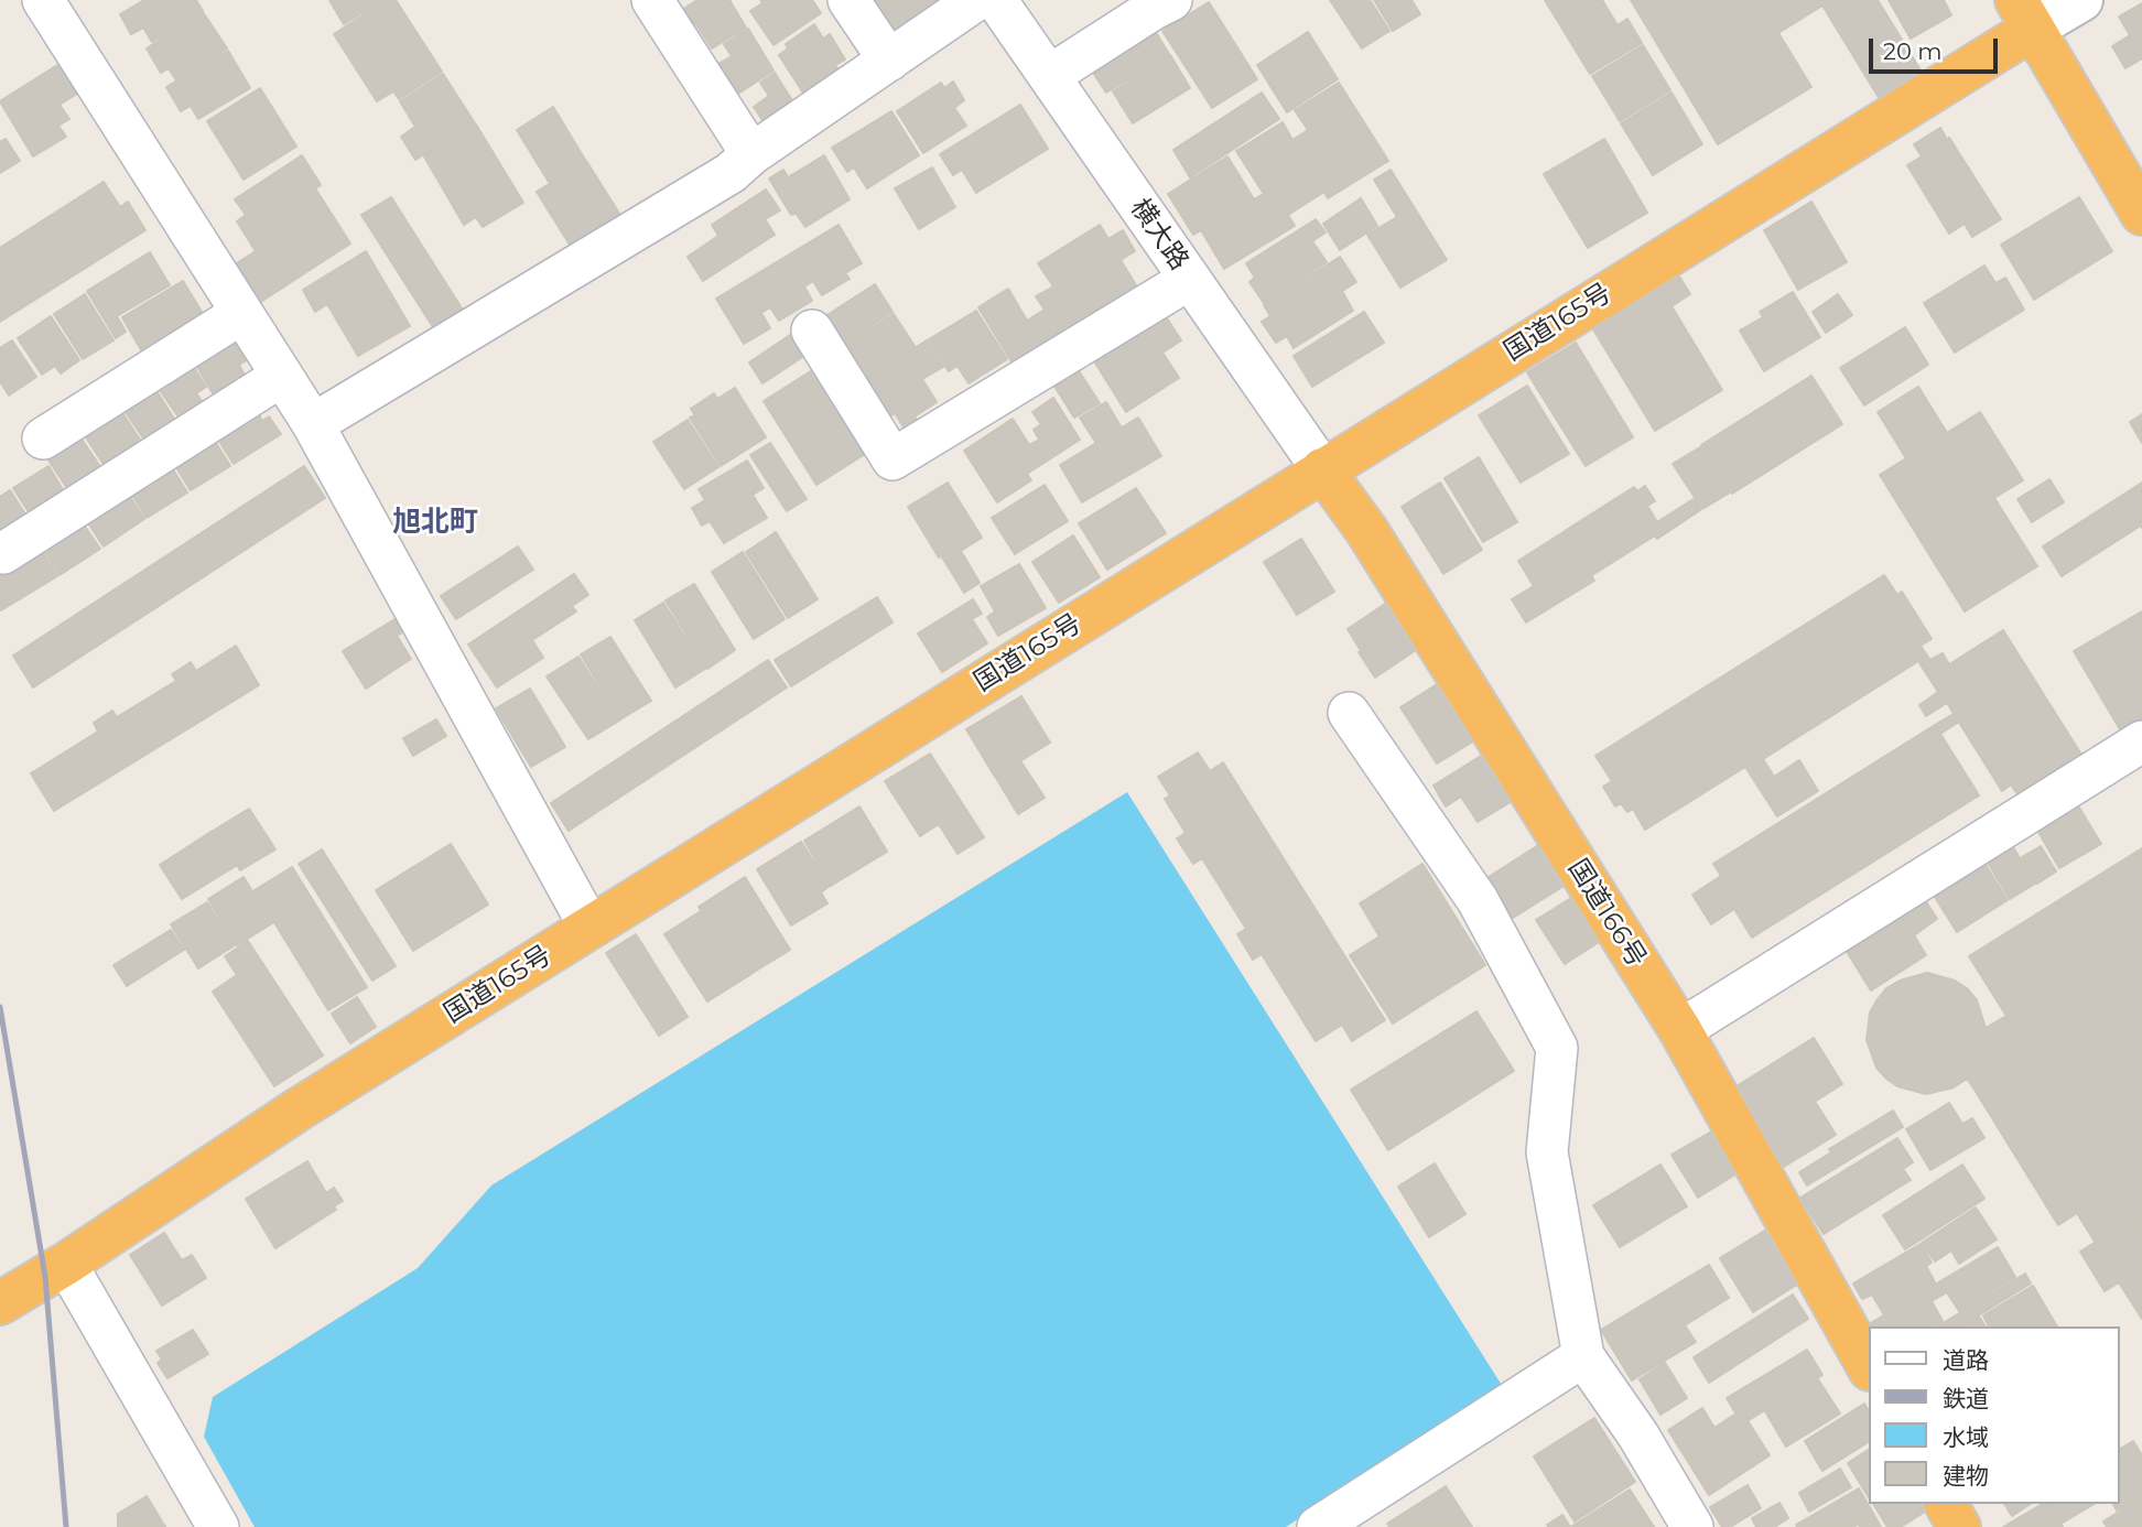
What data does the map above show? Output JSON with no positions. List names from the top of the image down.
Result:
{
  "streets": {
    "highway": ["国道165号", "国道166号"],
    "street": ["横大路"]
  },
  "crossings": [
    ["横大路", "国道165号"],
    ["横大路", "国道166号"],
    ["国道165号", "国道166号"]
  ],
  "districts": ["旭北町"],
  "legend": [
    "道路",
    "鉄道",
    "水域",
    "建物"
  ],
  "scale_bar": "20 m"
}
